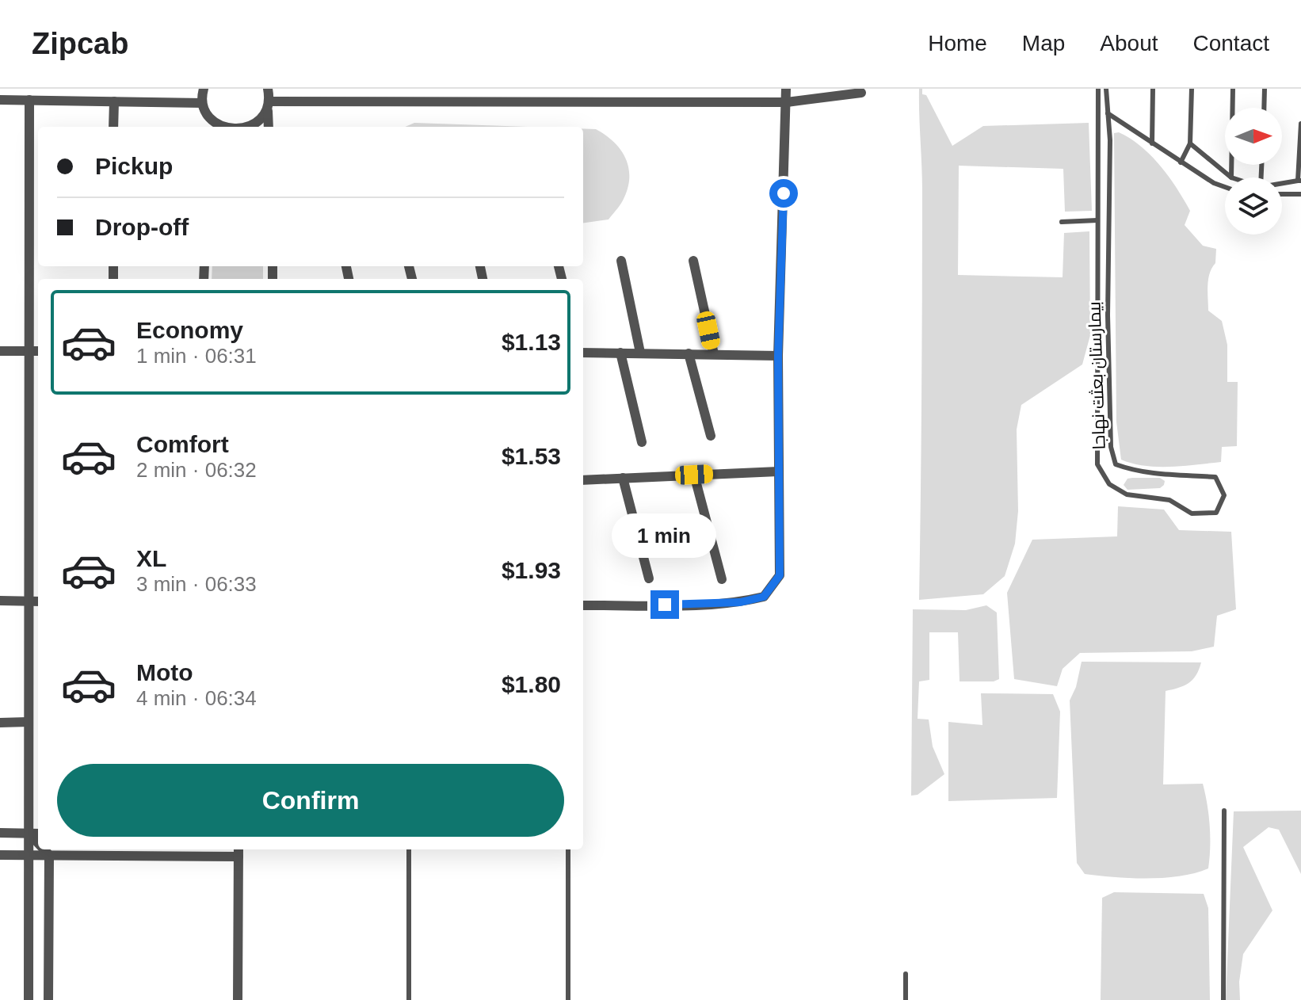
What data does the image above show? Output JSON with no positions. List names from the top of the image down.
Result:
{
  "streets": {
    "lane": ["بیمارستان بعثت نهاجا"]
  },
  "north": "right",
  "page": {
    "header": "Zipcab",
    "nav": [
      "Home",
      "Map",
      "About",
      "Contact"
    ],
    "banner": ["Pickup", "Drop-off"],
    "list": [
      {
        "name": "Economy",
        "note": "1 min · 06:31",
        "value": "$1.13"
      },
      {
        "name": "Comfort",
        "note": "2 min · 06:32",
        "value": "$1.53"
      },
      {
        "name": "XL",
        "note": "3 min · 06:33",
        "value": "$1.93"
      },
      {
        "name": "Moto",
        "note": "4 min · 06:34",
        "value": "$1.80"
      }
    ],
    "bubble": "1 min",
    "buttons": "Confirm"
  }
}
